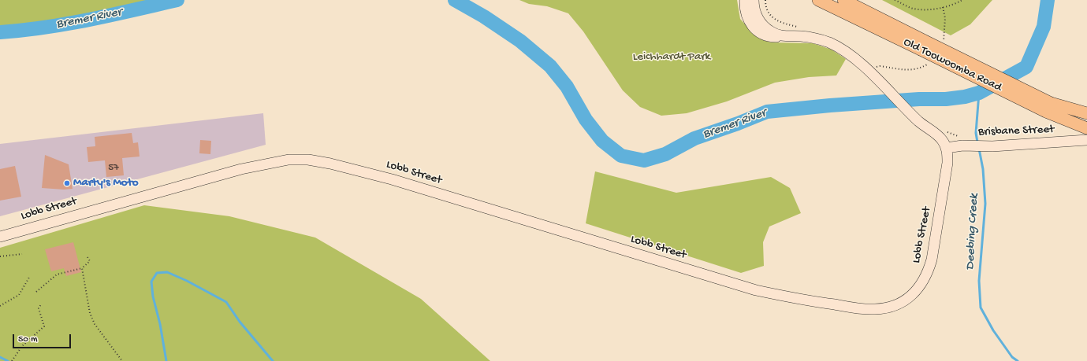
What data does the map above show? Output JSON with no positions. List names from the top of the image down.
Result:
{
  "streets": {
    "main road": ["Old Toowoomba Road", "Brisbane Street", "Lobb Street"]
  },
  "crossings": [
    ["Brisbane Street", "Lobb Street"]
  ],
  "water": ["Bremer River", "Deebing Creek"],
  "parks": ["Leichhardt Park"],
  "places": ["Marty's Moto"],
  "house_numbers": ["57"],
  "scale_bar": "50 m"
}
